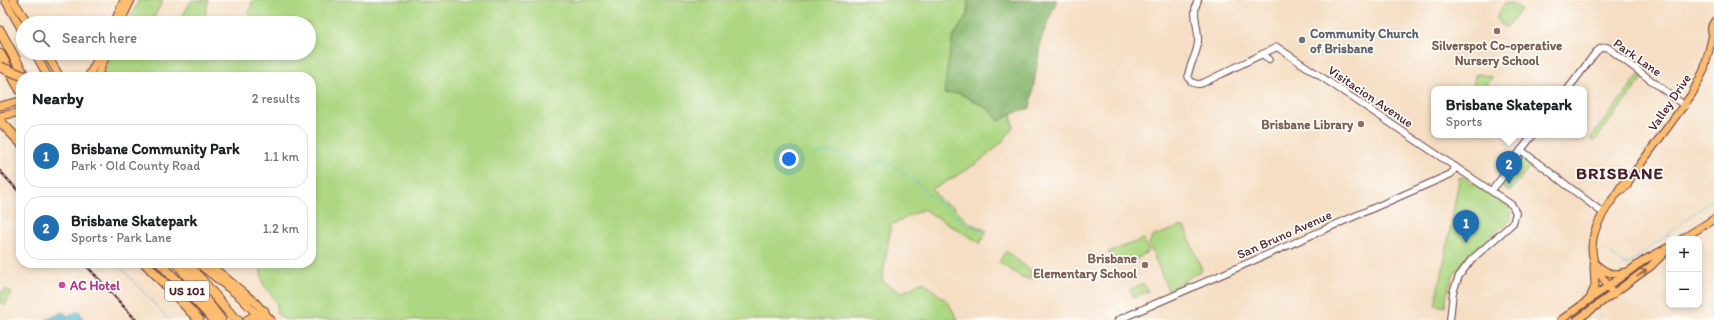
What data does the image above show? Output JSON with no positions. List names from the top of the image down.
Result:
{
  "streets": {
    "highway": ["US 101"],
    "main road": ["Valley Drive"],
    "street": ["Park Lane", "Visitacion Avenue", "San Bruno Avenue"]
  },
  "crossings": [
    ["Park Lane", "Valley Drive"],
    ["Visitacion Avenue", "San Bruno Avenue"]
  ],
  "districts": ["BRISBANE"],
  "places": [
    "Silverspot Co-operative Nursery School",
    "Community Church of Brisbane",
    "Brisbane Library",
    "Brisbane Elementary School",
    "AC Hotel"
  ],
  "page": {
    "search": "Search here",
    "heading": ["Nearby", "2 results"],
    "popup": ["Brisbane Skatepark", "Sports"],
    "list": [
      {
        "mark": "1",
        "name": "Brisbane Community Park",
        "note": "Park · Old County Road",
        "value": "1.1 km"
      },
      {
        "mark": "2",
        "name": "Brisbane Skatepark",
        "note": "Sports · Park Lane",
        "value": "1.2 km"
      }
    ],
    "pins": ["2", "1"],
    "map_buttons": ["+", "−"]
  }
}
